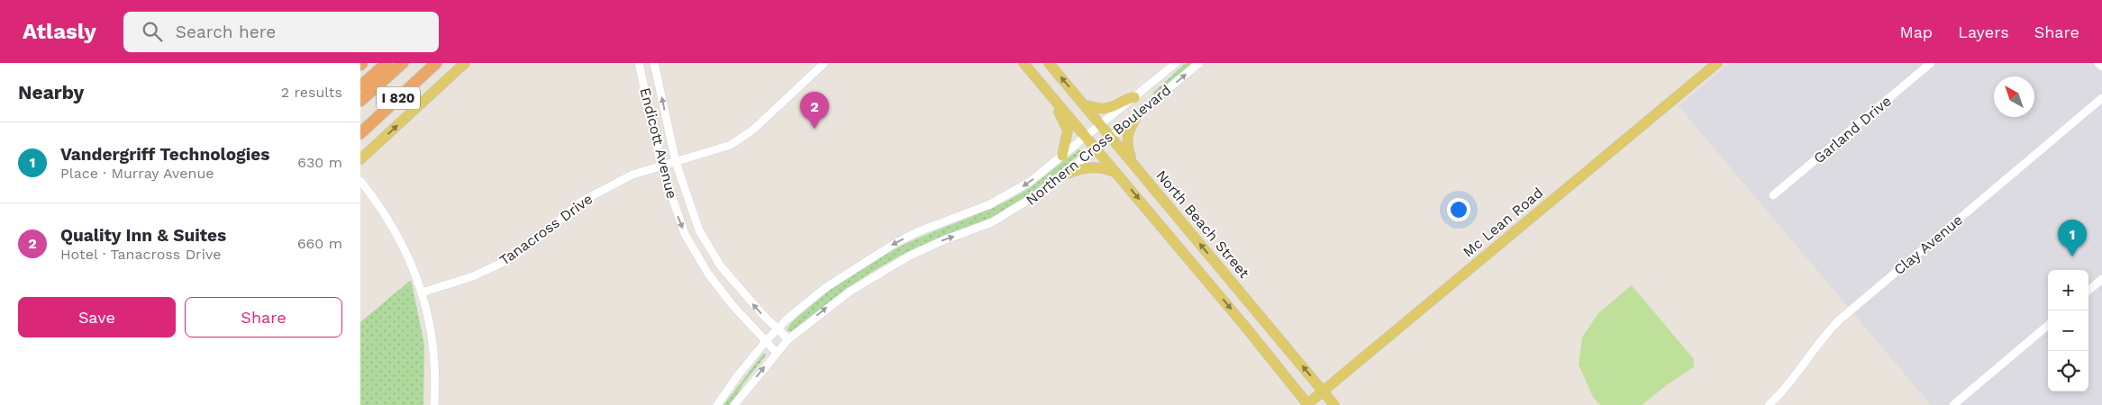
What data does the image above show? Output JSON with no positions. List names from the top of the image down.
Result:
{
  "streets": {
    "highway": ["I 820"],
    "main road": ["Mc Lean Road", "North Beach Street"],
    "street": [
      "Garland Drive",
      "Endicott Avenue",
      "Northern Cross Boulevard",
      "Tanacross Drive",
      "Clay Avenue"
    ]
  },
  "crossings": [
    ["Endicott Avenue", "Northern Cross Boulevard"],
    ["Endicott Avenue", "Tanacross Drive"],
    ["Northern Cross Boulevard", "North Beach Street"],
    ["Mc Lean Road", "North Beach Street"]
  ],
  "north": "top left",
  "page": {
    "header": "Atlasly",
    "search": "Search here",
    "nav": ["Map", "Layers", "Share"],
    "heading": ["Nearby", "2 results"],
    "pins": ["2", "1"],
    "list": [
      {
        "mark": "1",
        "name": "Vandergriff Technologies",
        "note": "Place · Murray Avenue",
        "value": "630 m"
      },
      {
        "mark": "2",
        "name": "Quality Inn & Suites",
        "note": "Hotel · Tanacross Drive",
        "value": "660 m"
      }
    ],
    "map_buttons": ["+", "−"],
    "buttons": ["Save", "Share"]
  }
}
